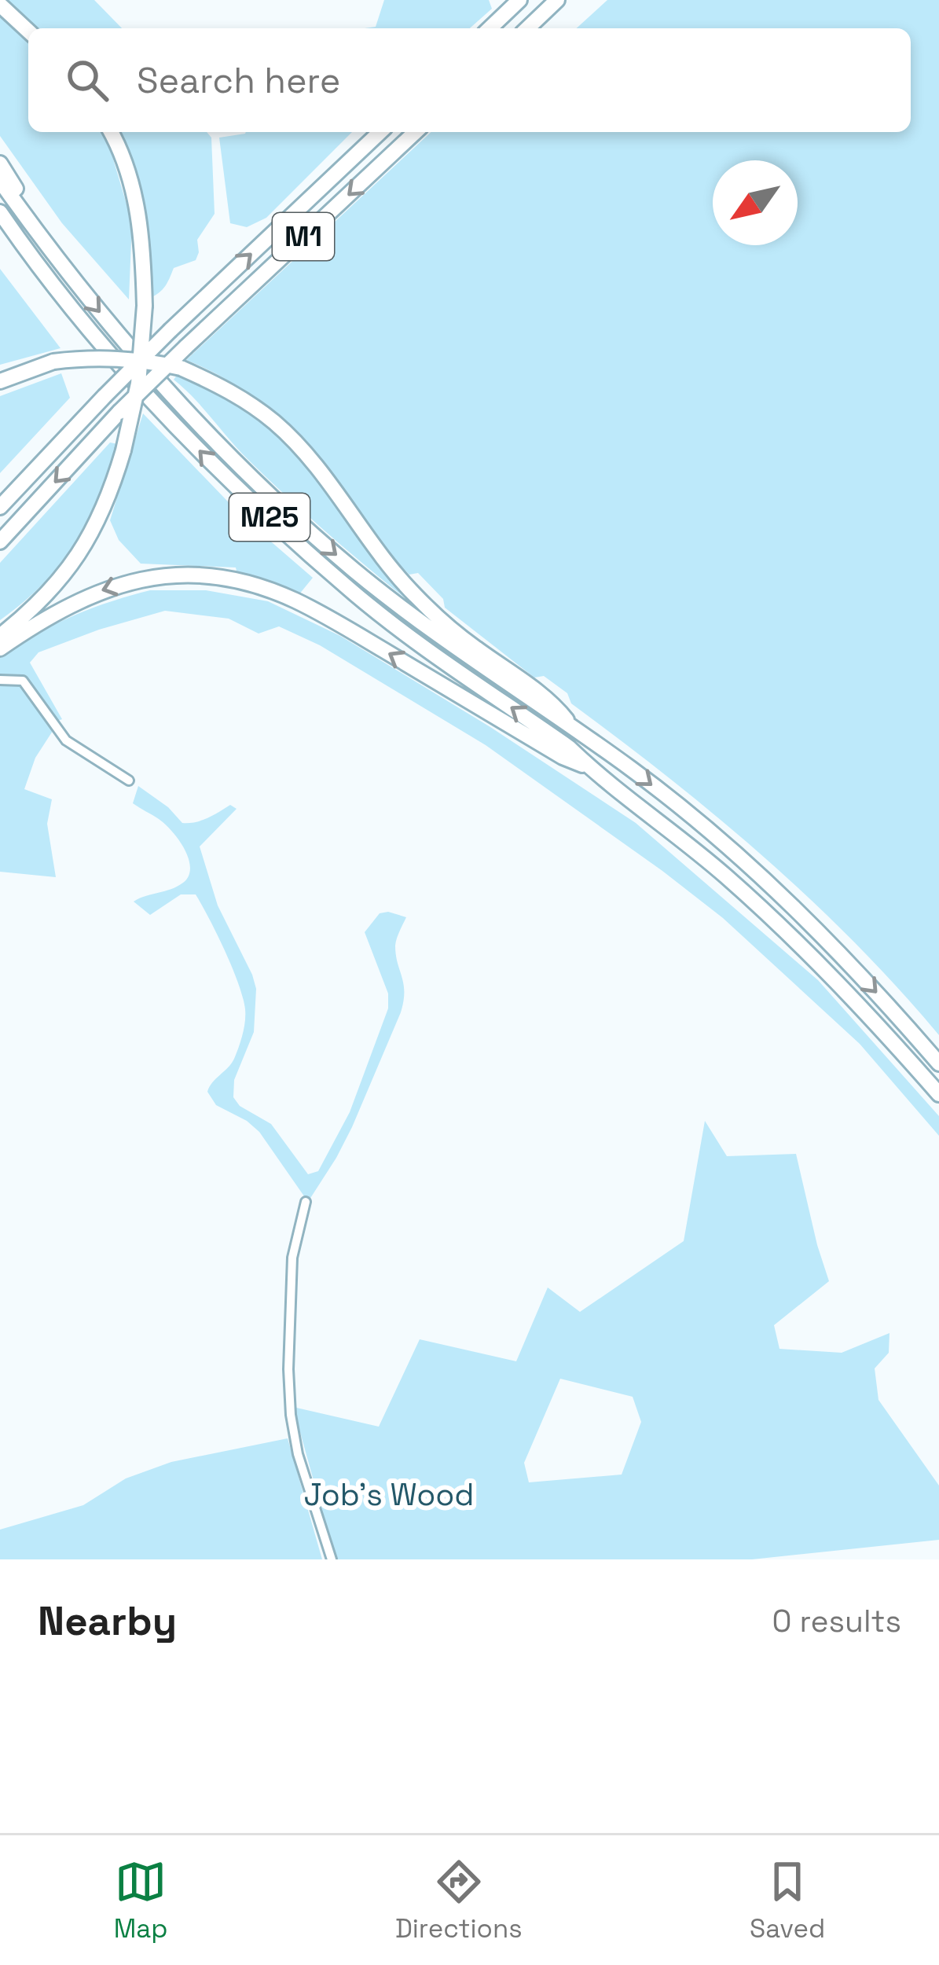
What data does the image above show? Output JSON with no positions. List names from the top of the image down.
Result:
{
  "streets": {
    "highway": ["M1", "M25"]
  },
  "parks": ["Job's Wood"],
  "north": "bottom left",
  "page": {
    "search": "Search here",
    "heading": ["Nearby", "0 results"],
    "nav": ["Map", "Directions", "Saved"]
  }
}
